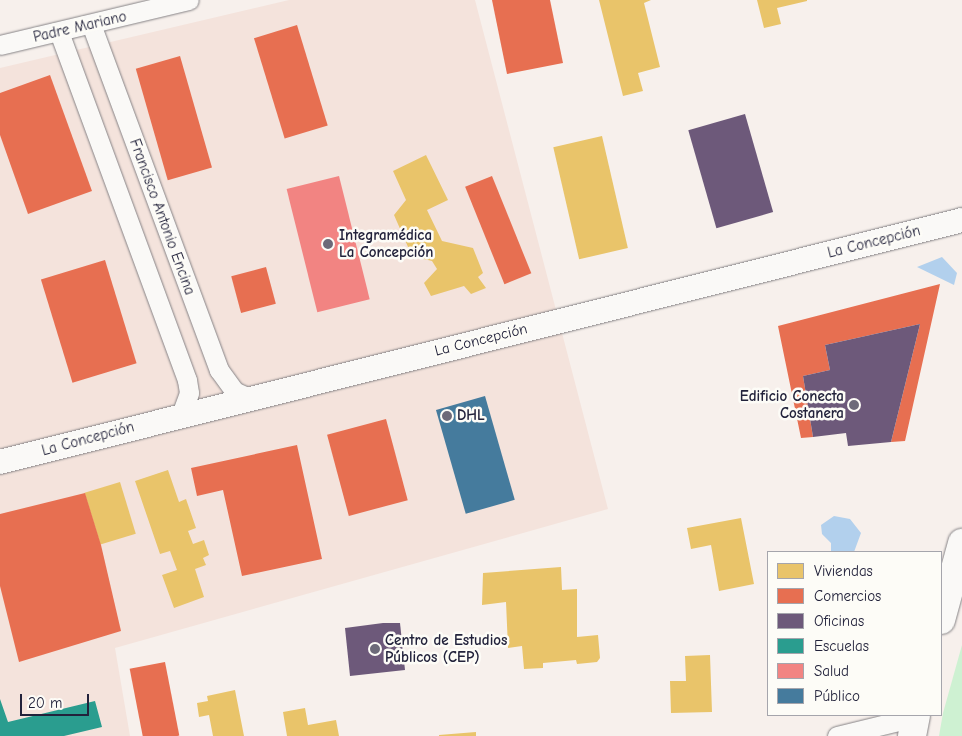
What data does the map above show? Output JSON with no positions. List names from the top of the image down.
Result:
{
  "streets": {
    "street": ["Padre Mariano", "Francisco Antonio Encina", "La Concepción"]
  },
  "crossings": [
    ["Padre Mariano", "Francisco Antonio Encina"],
    ["Francisco Antonio Encina", "La Concepción"]
  ],
  "places": [
    "Integramédica La Concepción",
    "Edificio Conecta Costanera",
    "DHL",
    "Centro de Estudios Públicos (CEP)"
  ],
  "legend": [
    "Viviendas",
    "Comercios",
    "Oficinas",
    "Escuelas",
    "Salud",
    "Público"
  ],
  "scale_bar": "20 m"
}
